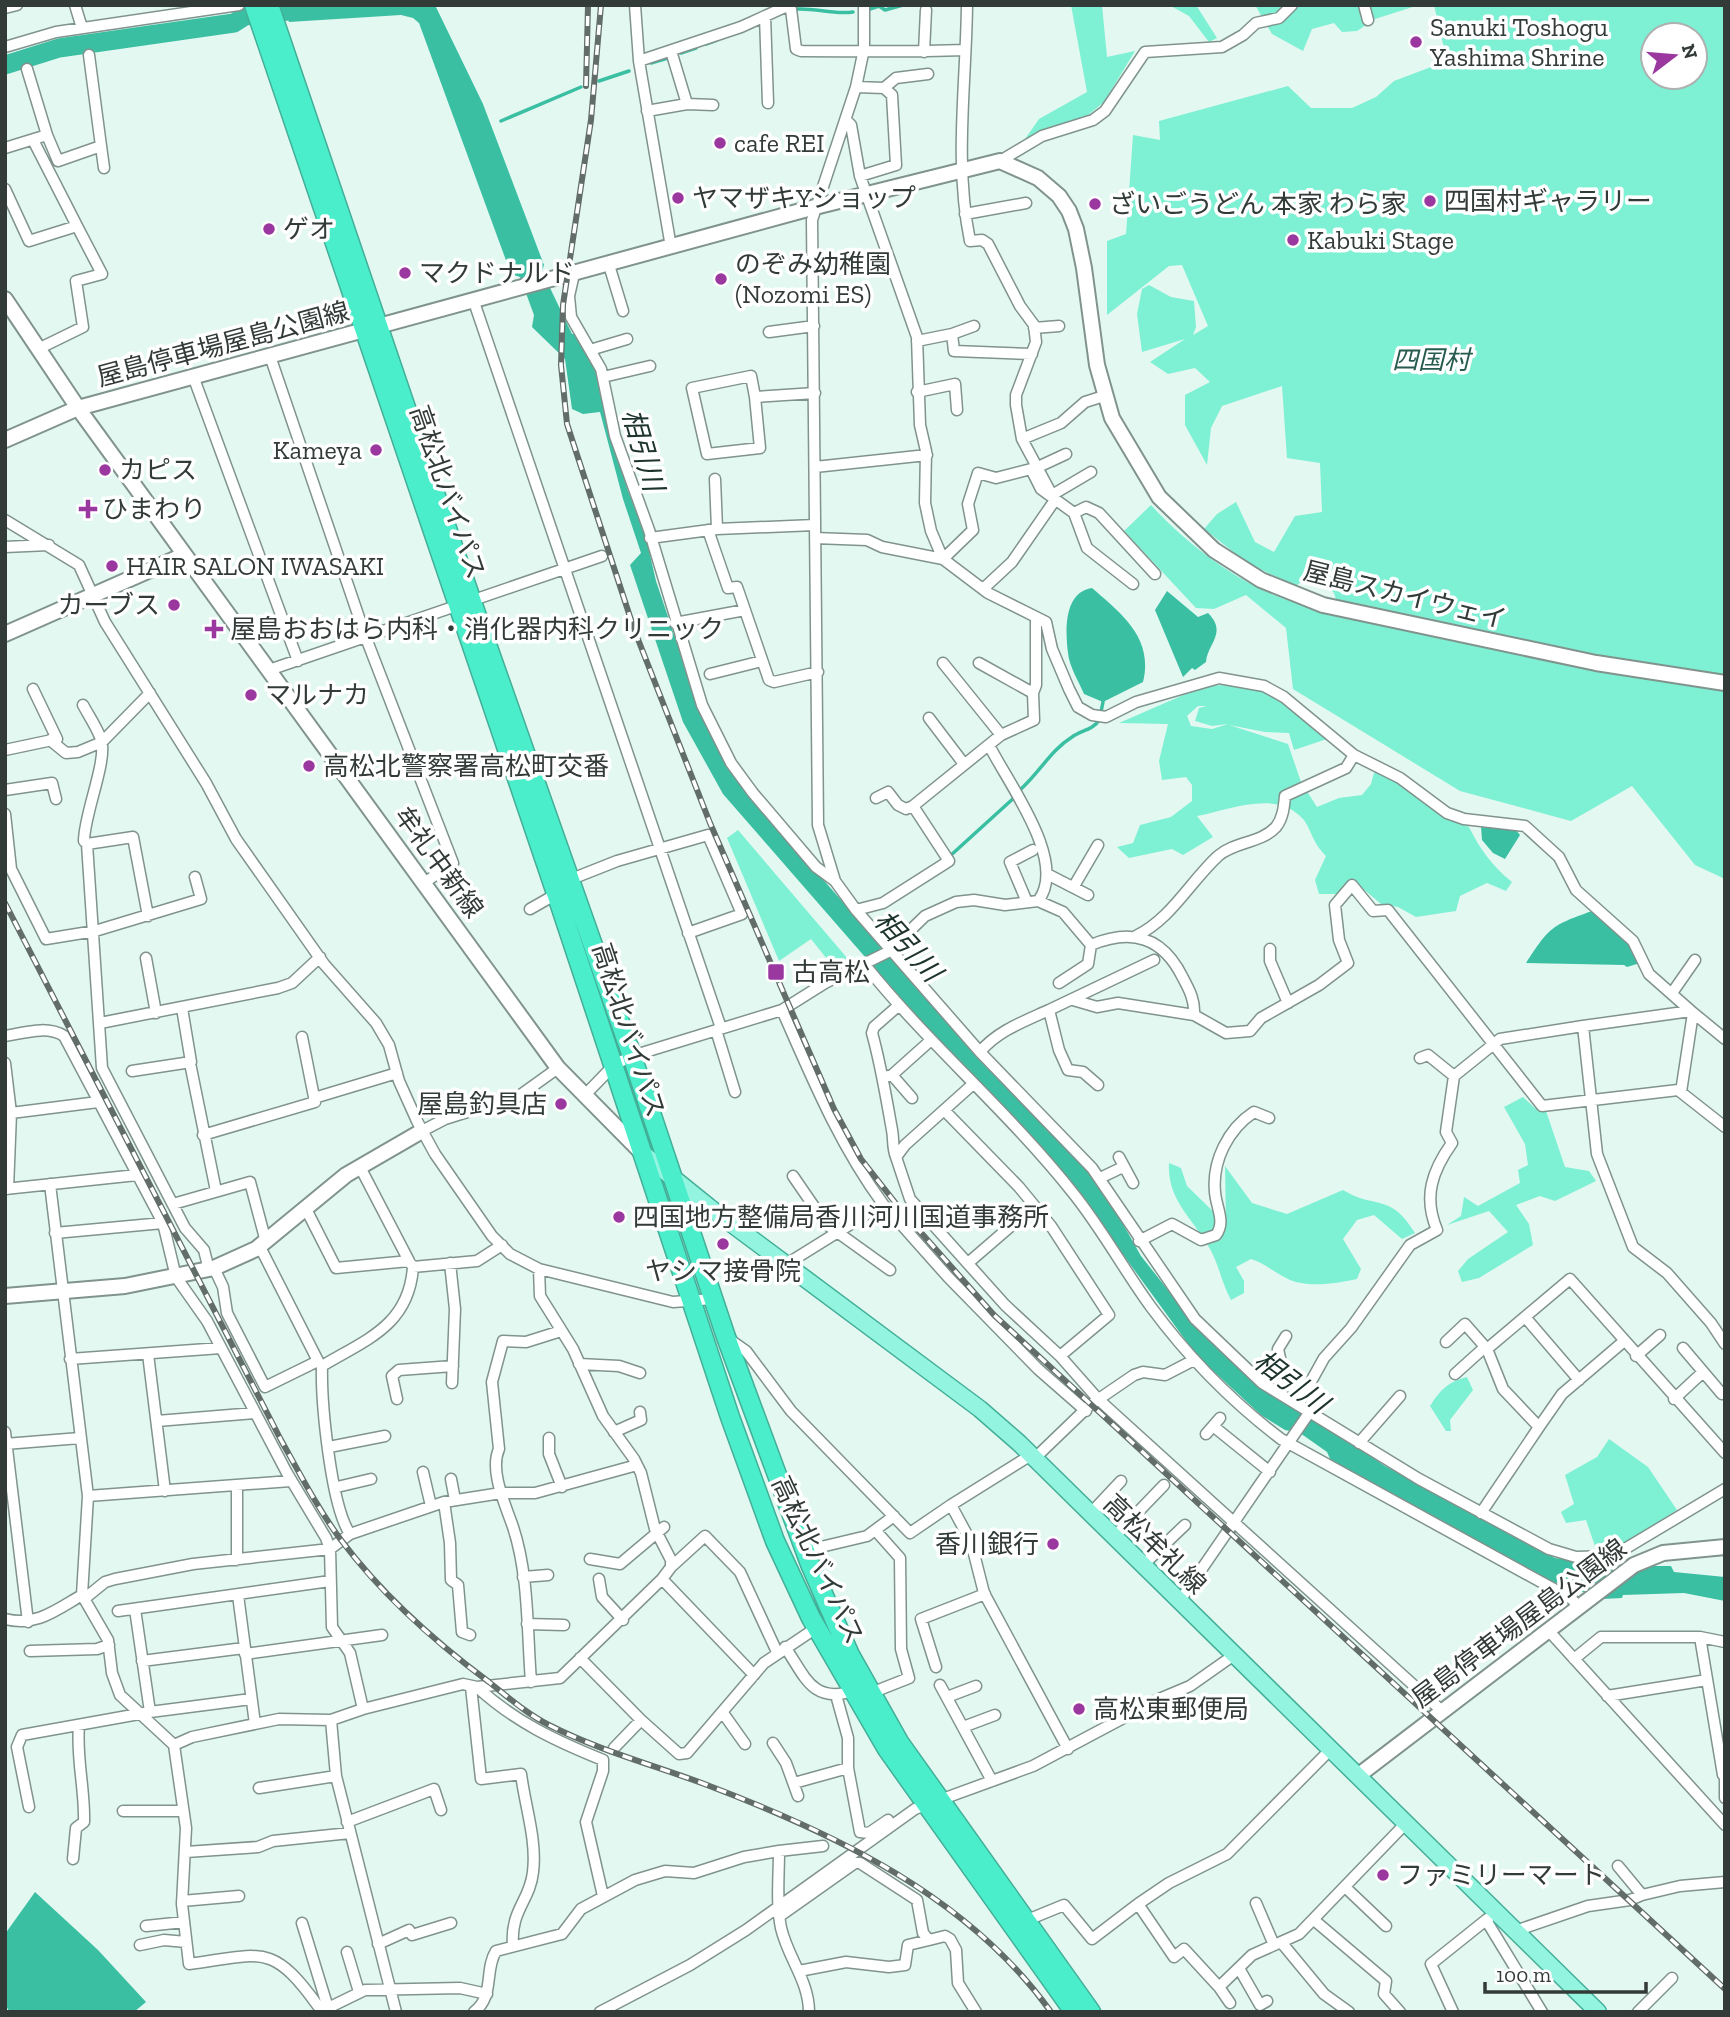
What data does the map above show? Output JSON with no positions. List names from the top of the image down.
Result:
{
  "streets": {
    "highway": ["高松北バイパス"],
    "main road": ["高松牟礼線"],
    "street": ["屋島停車場屋島公園線", "屋島スカイウェイ", "牟礼中新線"]
  },
  "crossings": [
    ["屋島停車場屋島公園線", "高松北バイパス"],
    ["屋島停車場屋島公園線", "屋島スカイウェイ"],
    ["屋島停車場屋島公園線", "牟礼中新線"],
    ["屋島停車場屋島公園線", "高松牟礼線"],
    ["高松北バイパス", "牟礼中新線"],
    ["高松北バイパス", "高松牟礼線"],
    ["牟礼中新線", "高松牟礼線"]
  ],
  "water": ["相引川"],
  "parks": ["四国村"],
  "places": {
    "other": [
      "Sanuki Toshogu Yashima Shrine",
      "cafe REI",
      "ヤマザキYショップ",
      "四国村ギャラリー",
      "ざいごうどん 本家 わら家",
      "ゲオ",
      "Kabuki Stage",
      "マクドナルド",
      "のぞみ幼稚園 (Nozomi ES)",
      "Kameya",
      "カピス",
      "HAIR SALON IWASAKI",
      "カーブス",
      "マルナカ",
      "高松北警察署高松町交番",
      "屋島釣具店",
      "四国地方整備局香川河川国道事務所",
      "ヤシマ接骨院",
      "香川銀行",
      "高松東郵便局",
      "ファミリーマート"
    ],
    "health": ["ひまわり", "屋島おおはら内科・消化器内科クリニック"],
    "transit": ["古高松"]
  },
  "scale_bar": "100 m",
  "north": "right"
}
